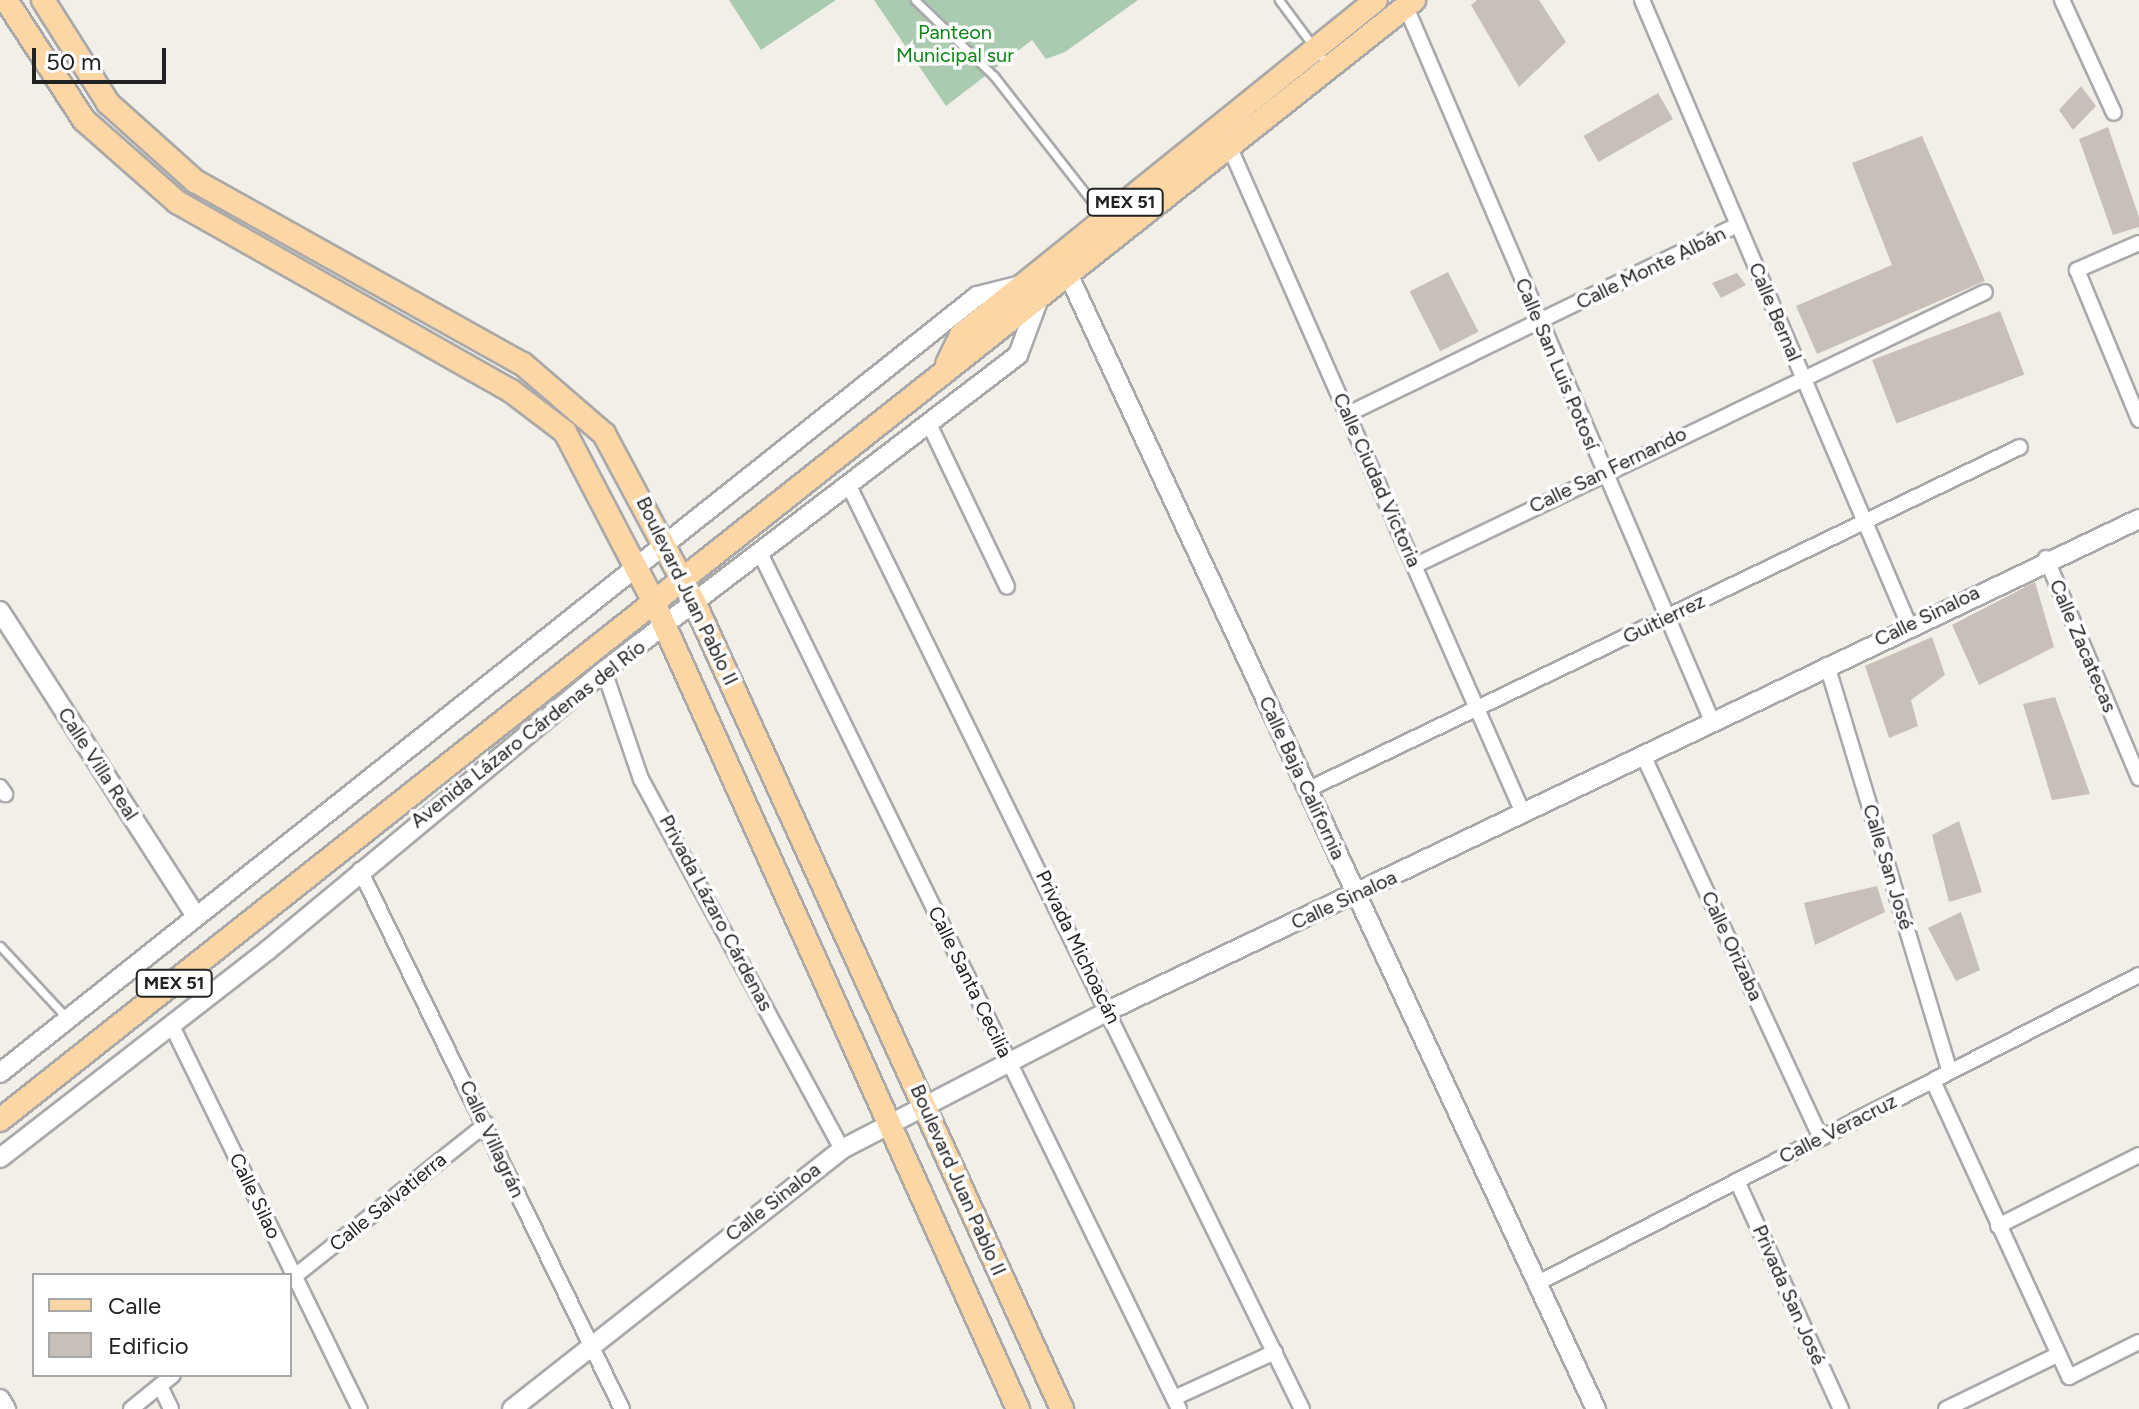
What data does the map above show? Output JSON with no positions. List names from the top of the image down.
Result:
{
  "streets": {
    "main road": ["MEX 51", "Boulevard Juan Pablo II", "Avenida Lázaro Cárdenas del Río"],
    "street": [
      "Calle Monte Albán",
      "Calle Bernal",
      "Calle San Luis Potosí",
      "Calle San Fernando",
      "Calle Ciudad Victoria",
      "Calle Sinaloa",
      "Guitierrez",
      "Calle Zacatecas",
      "Calle Villa Real",
      "Calle Baja California",
      "Calle San José",
      "Privada Lázaro Cárdenas",
      "Calle Orizaba",
      "Privada Michoacán",
      "Calle Santa Cecilia",
      "Calle Veracruz",
      "Calle Villagrán",
      "Calle Silao",
      "Calle Salvatierra",
      "Privada San José"
    ]
  },
  "crossings": [
    ["Calle Monte Albán", "Calle Bernal"],
    ["Calle Monte Albán", "Calle San Luis Potosí"],
    ["Calle Monte Albán", "Calle Ciudad Victoria"],
    ["Calle Bernal", "Calle San Fernando"],
    ["Calle Bernal", "Calle Sinaloa"],
    ["Calle Bernal", "Guitierrez"],
    ["Calle San Luis Potosí", "Calle San Fernando"],
    ["Calle San Luis Potosí", "Calle Sinaloa"],
    ["Calle San Luis Potosí", "Guitierrez"],
    ["Calle San Luis Potosí", "Avenida Lázaro Cárdenas del Río"],
    ["Calle San Fernando", "Calle Ciudad Victoria"],
    ["Calle Ciudad Victoria", "Calle Sinaloa"],
    ["Calle Ciudad Victoria", "Guitierrez"],
    ["Calle Ciudad Victoria", "Avenida Lázaro Cárdenas del Río"],
    ["Boulevard Juan Pablo II", "Calle Sinaloa"],
    ["Boulevard Juan Pablo II", "Avenida Lázaro Cárdenas del Río"],
    ["Calle Sinaloa", "Calle Zacatecas"],
    ["Calle Sinaloa", "Calle Baja California"],
    ["Calle Sinaloa", "Calle San José"],
    ["Calle Sinaloa", "Privada Lázaro Cárdenas"],
    ["Calle Sinaloa", "Calle Orizaba"],
    ["Calle Sinaloa", "Privada Michoacán"],
    ["Calle Sinaloa", "Calle Santa Cecilia"],
    ["Calle Sinaloa", "Calle Villagrán"],
    ["Guitierrez", "Calle Baja California"],
    ["Avenida Lázaro Cárdenas del Río", "Calle Villa Real"],
    ["Avenida Lázaro Cárdenas del Río", "Calle Baja California"],
    ["Avenida Lázaro Cárdenas del Río", "Privada Lázaro Cárdenas"],
    ["Avenida Lázaro Cárdenas del Río", "Privada Michoacán"],
    ["Avenida Lázaro Cárdenas del Río", "Calle Santa Cecilia"],
    ["Avenida Lázaro Cárdenas del Río", "Calle Villagrán"],
    ["Avenida Lázaro Cárdenas del Río", "Calle Silao"],
    ["Calle Baja California", "Calle Veracruz"],
    ["Calle San José", "Calle Veracruz"],
    ["Calle Orizaba", "Calle Veracruz"],
    ["Calle Veracruz", "Privada San José"],
    ["Calle Villagrán", "Calle Salvatierra"],
    ["Calle Silao", "Calle Salvatierra"]
  ],
  "parks": ["Panteon Municipal sur"],
  "legend": ["Calle", "Edificio"],
  "scale_bar": "50 m"
}
